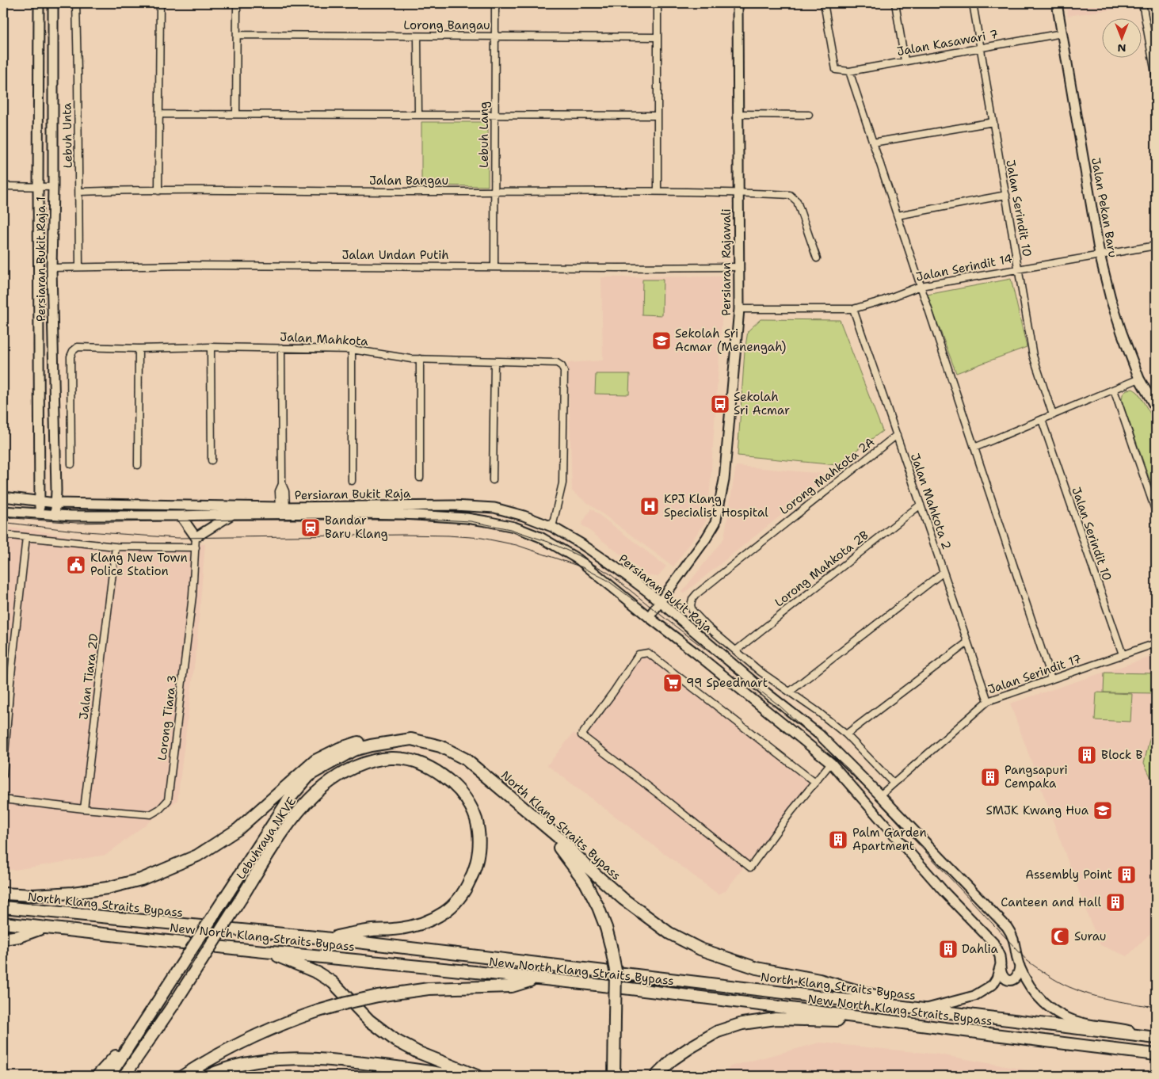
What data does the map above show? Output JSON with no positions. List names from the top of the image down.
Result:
{
  "streets": {
    "highway": ["North Klang Straits Bypass", "Lebuhraya NKVE", "New North Klang Straits Bypass"],
    "main road": [
      "Jalan Pekan Baru",
      "Persiaran Bukit Raja 1",
      "Persiaran Rajawali",
      "Persiaran Bukit Raja"
    ],
    "street": [
      "Lorong Bangau",
      "Jalan Kasawari 7",
      "Lebuh Lang",
      "Lebuh Unta",
      "Jalan Bangau",
      "Jalan Serindit 10",
      "Jalan Undan Putih",
      "Jalan Serindit 14",
      "Jalan Mahkota",
      "Lorong Mahkota 2A",
      "Jalan Mahkota 2",
      "Lorong Mahkota 2B",
      "Jalan Serindit 17",
      "Jalan Tiara 2D",
      "Lorong Tiara 3"
    ]
  },
  "crossings": [
    ["Lorong Bangau", "Lebuh Lang"],
    ["Jalan Kasawari 7", "Jalan Pekan Baru"],
    ["Jalan Kasawari 7", "Jalan Serindit 10"],
    ["Lebuh Lang", "Jalan Bangau"],
    ["Lebuh Lang", "Jalan Undan Putih"],
    ["Lebuh Unta", "Jalan Bangau"],
    ["Lebuh Unta", "Jalan Undan Putih"],
    ["Jalan Bangau", "Persiaran Rajawali"],
    ["Jalan Pekan Baru", "Jalan Serindit 14"],
    ["Jalan Serindit 10", "Jalan Serindit 14"],
    ["Jalan Serindit 10", "Jalan Serindit 17"],
    ["Jalan Undan Putih", "Persiaran Bukit Raja 1"],
    ["Jalan Undan Putih", "Persiaran Rajawali"],
    ["Persiaran Bukit Raja 1", "Persiaran Bukit Raja"],
    ["Persiaran Rajawali", "Jalan Serindit 14"],
    ["Persiaran Rajawali", "Persiaran Bukit Raja"],
    ["Jalan Serindit 14", "Jalan Mahkota 2"],
    ["Jalan Mahkota", "Persiaran Bukit Raja"],
    ["Lorong Mahkota 2A", "Jalan Mahkota 2"],
    ["Lorong Mahkota 2A", "Lorong Mahkota 2B"],
    ["Persiaran Bukit Raja", "Jalan Serindit 17"],
    ["Persiaran Bukit Raja", "North Klang Straits Bypass"],
    ["Jalan Mahkota 2", "Lorong Mahkota 2B"],
    ["Jalan Mahkota 2", "Jalan Serindit 17"],
    ["Jalan Tiara 2D", "Lorong Tiara 3"],
    ["North Klang Straits Bypass", "Lebuhraya NKVE"]
  ],
  "places": {
    "school or university": ["Sekolah Sri Acmar (Menengah)", "SMJK Kwang Hua"],
    "bus stop": ["Sekolah Sri Acmar"],
    "hospital": ["KPJ Klang Specialist Hospital"],
    "station": ["Bandar Baru Klang"],
    "public building": ["Klang New Town Police Station"],
    "supermarket": ["99 Speedmart"],
    "building": [
      "Block B",
      "Pangsapuri Cempaka",
      "Palm Garden Apartment",
      "Assembly Point",
      "Canteen and Hall",
      "Dahlia"
    ],
    "mosque": ["Surau"]
  },
  "north": "bottom"
}
